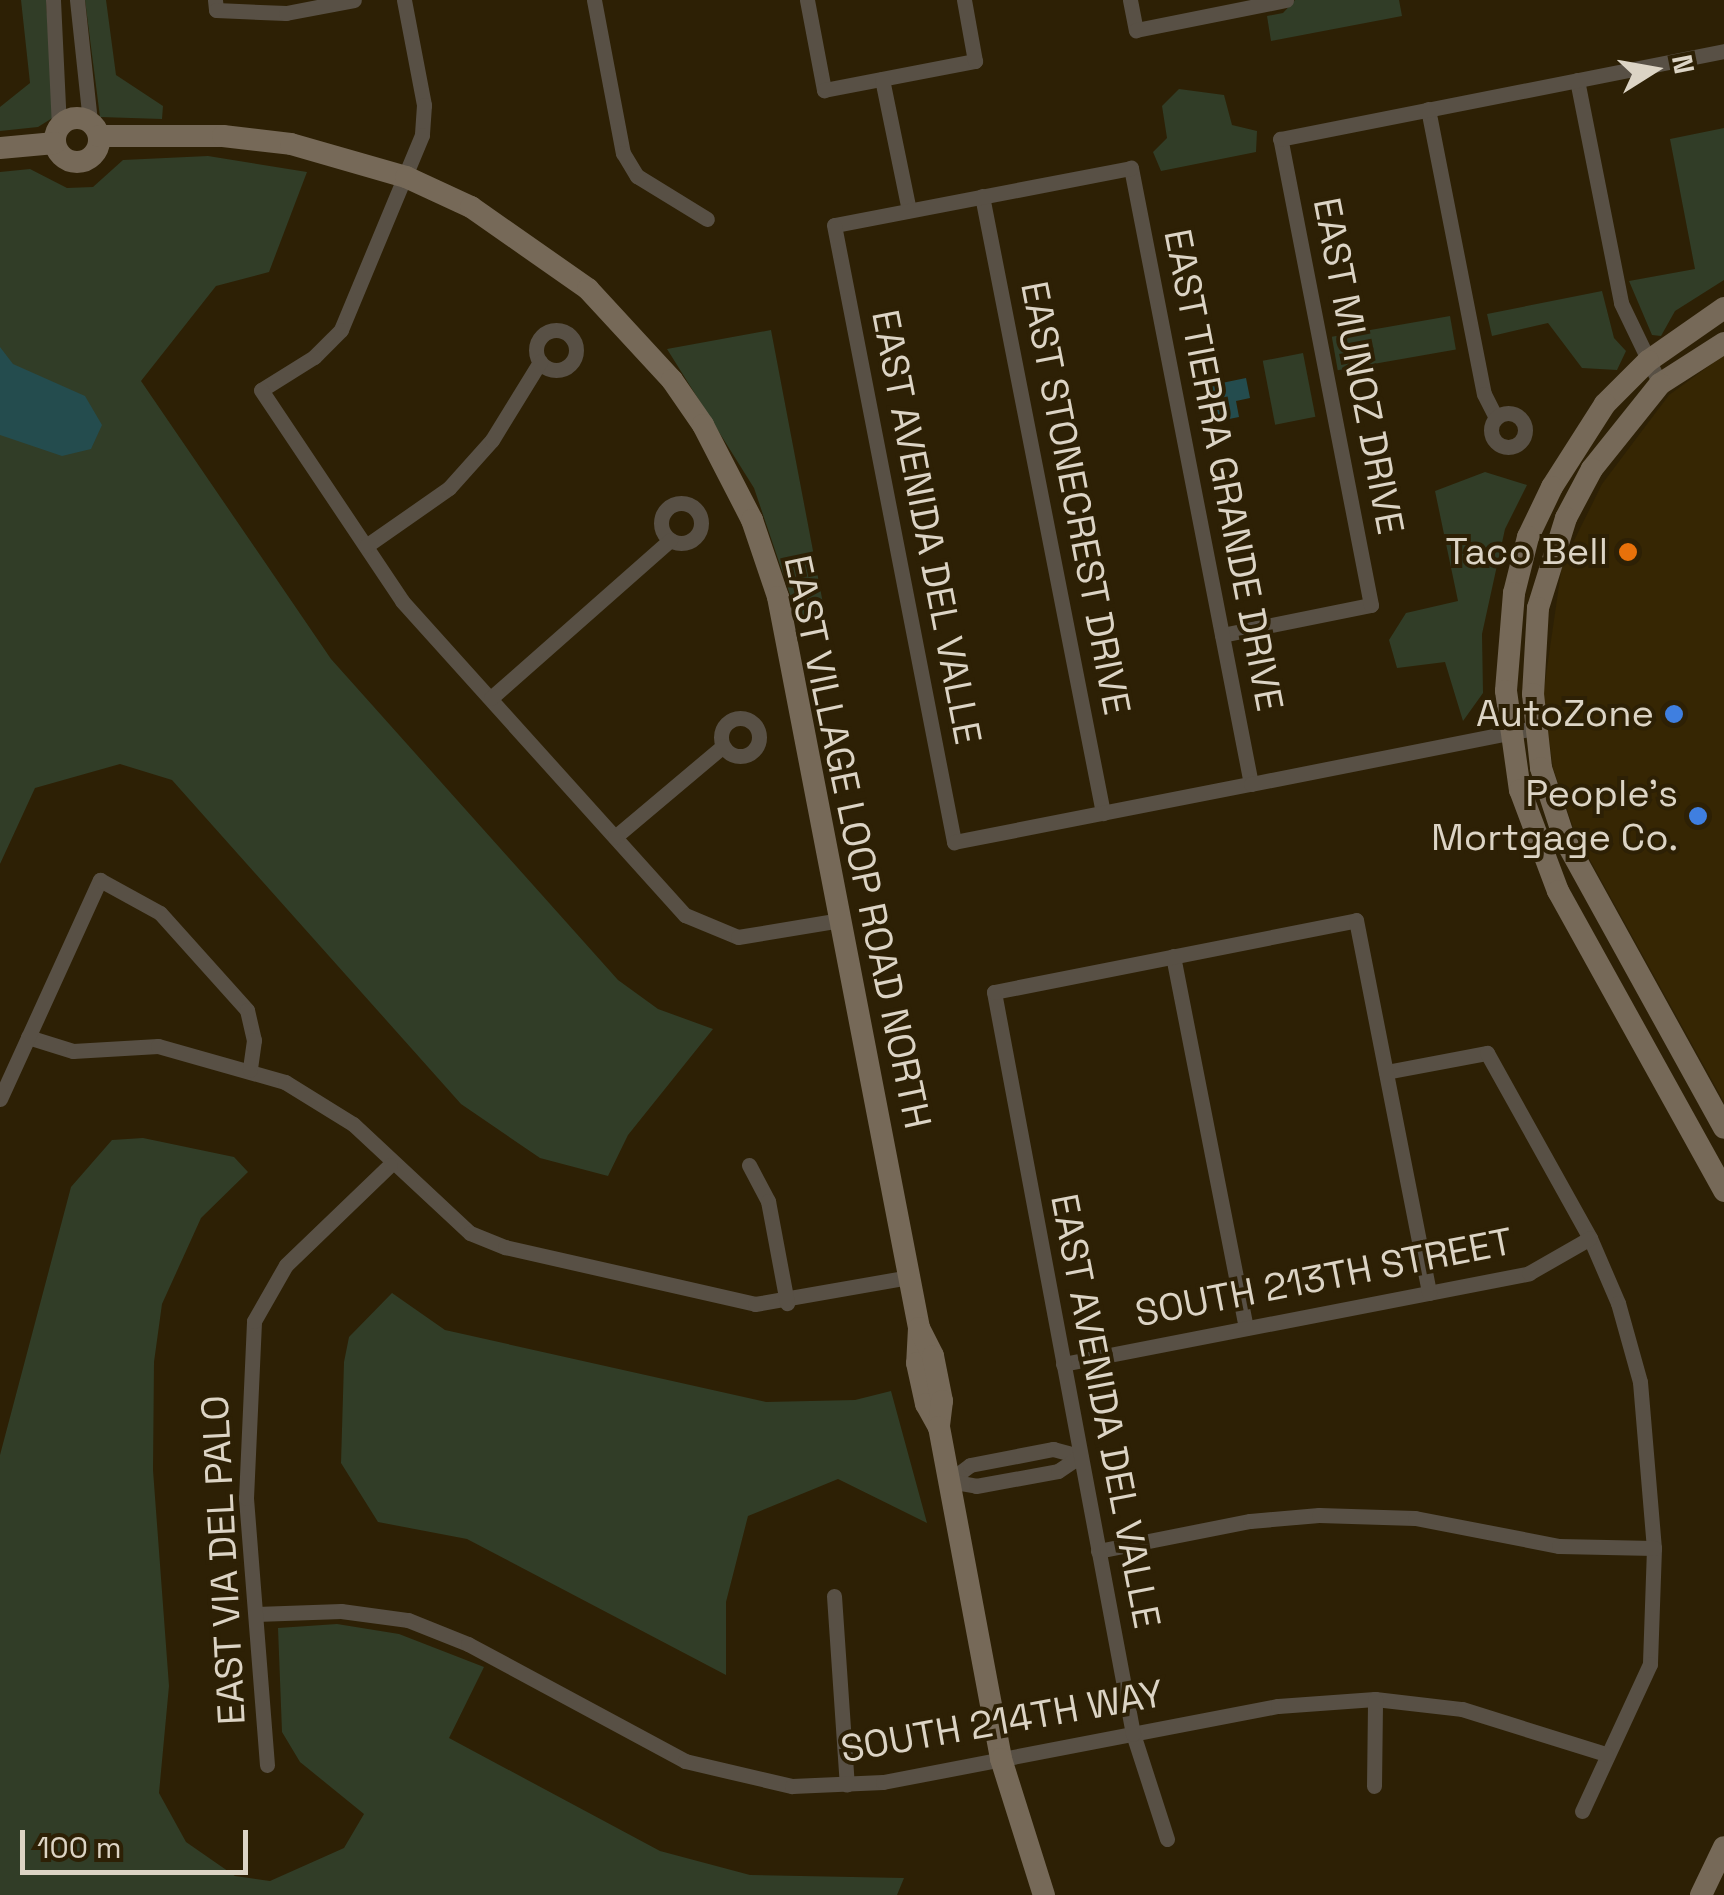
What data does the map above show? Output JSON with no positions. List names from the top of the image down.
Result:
{
  "streets": {
    "street": [
      "EAST MUNOZ DRIVE",
      "EAST TIERRA GRANDE DRIVE",
      "EAST STONECREST DRIVE",
      "EAST AVENIDA DEL VALLE",
      "EAST VILLAGE LOOP ROAD NORTH",
      "SOUTH 213TH STREET",
      "EAST VIA DEL PALO",
      "SOUTH 214TH WAY"
    ]
  },
  "crossings": [
    ["EAST MUNOZ DRIVE", "EAST TIERRA GRANDE DRIVE"],
    ["EAST TIERRA GRANDE DRIVE", "EAST STONECREST DRIVE"],
    ["EAST STONECREST DRIVE", "EAST AVENIDA DEL VALLE"],
    ["EAST AVENIDA DEL VALLE", "SOUTH 213TH STREET"],
    ["EAST AVENIDA DEL VALLE", "SOUTH 214TH WAY"],
    ["EAST VILLAGE LOOP ROAD NORTH", "SOUTH 214TH WAY"],
    ["EAST VIA DEL PALO", "SOUTH 214TH WAY"]
  ],
  "places": ["Taco Bell", "AutoZone", "People's Mortgage Co."],
  "scale_bar": "100 m",
  "north": "right"
}
